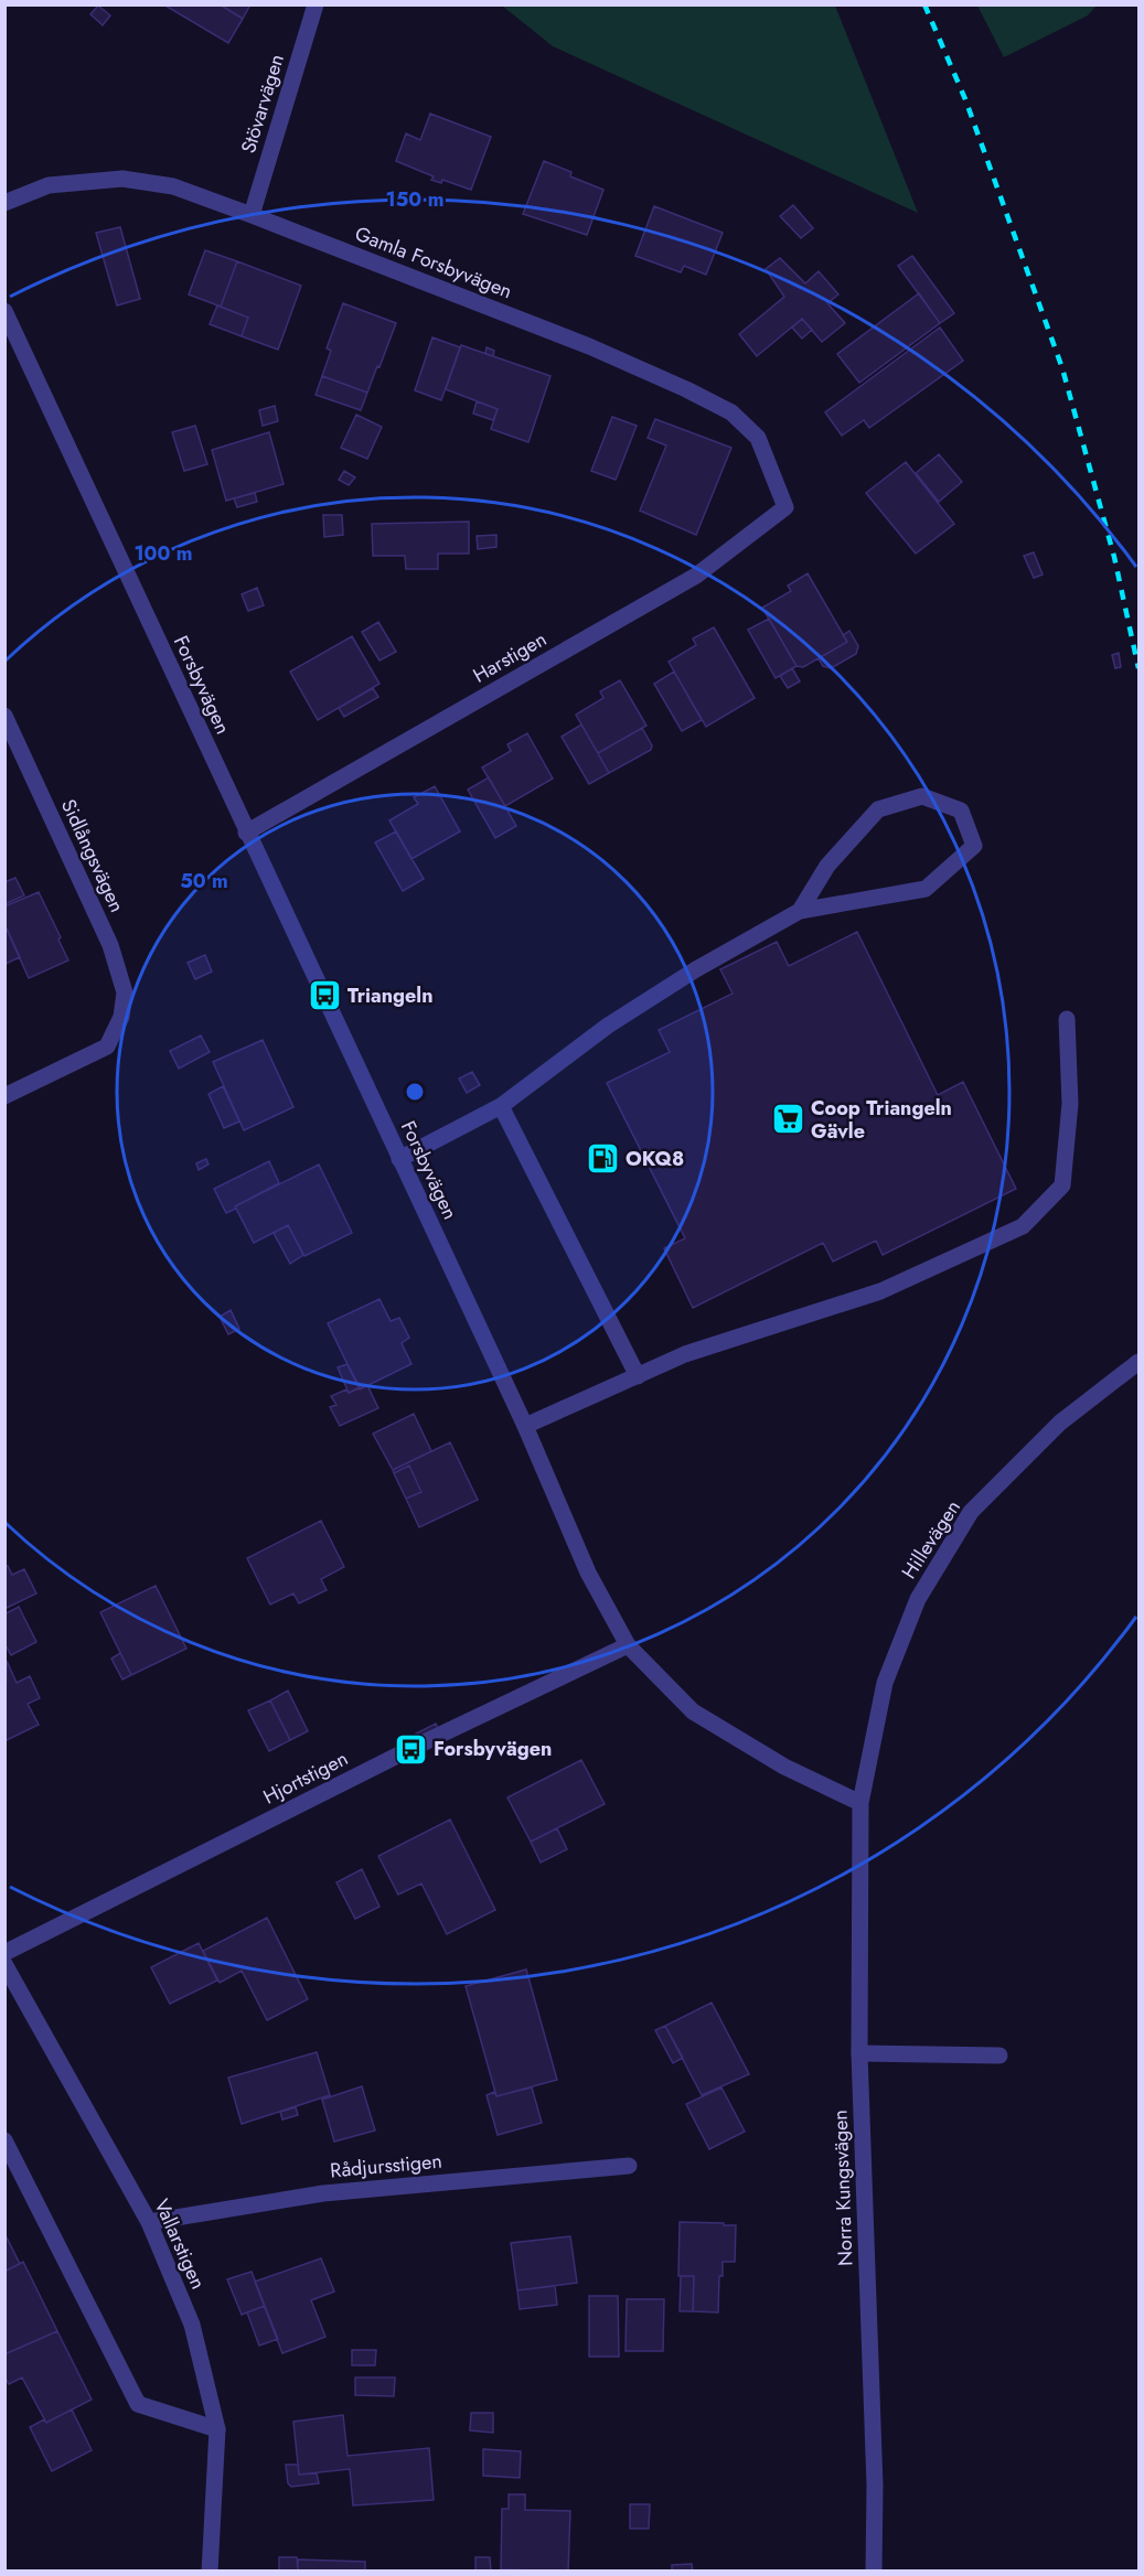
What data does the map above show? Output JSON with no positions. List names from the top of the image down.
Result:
{
  "streets": {
    "street": [
      "Stövarvägen",
      "Gamla Forsbyvägen",
      "Harstigen",
      "Forsbyvägen",
      "Sidlångsvägen",
      "Hillevägen",
      "Hjortstigen",
      "Rådjursstigen",
      "Norra Kungsvägen",
      "Vallarstigen"
    ]
  },
  "crossings": [
    ["Stövarvägen", "Gamla Forsbyvägen"],
    ["Gamla Forsbyvägen", "Harstigen"],
    ["Harstigen", "Forsbyvägen"],
    ["Forsbyvägen", "Hillevägen"],
    ["Forsbyvägen", "Hjortstigen"],
    ["Forsbyvägen", "Norra Kungsvägen"],
    ["Hillevägen", "Norra Kungsvägen"],
    ["Rådjursstigen", "Vallarstigen"]
  ],
  "places": {
    "bus stop": ["Triangeln", "Forsbyvägen"],
    "supermarket": ["Coop Triangeln Gävle"],
    "fuel station": ["OKQ8"]
  },
  "rings": ["150 m", "100 m", "50 m"]
}
